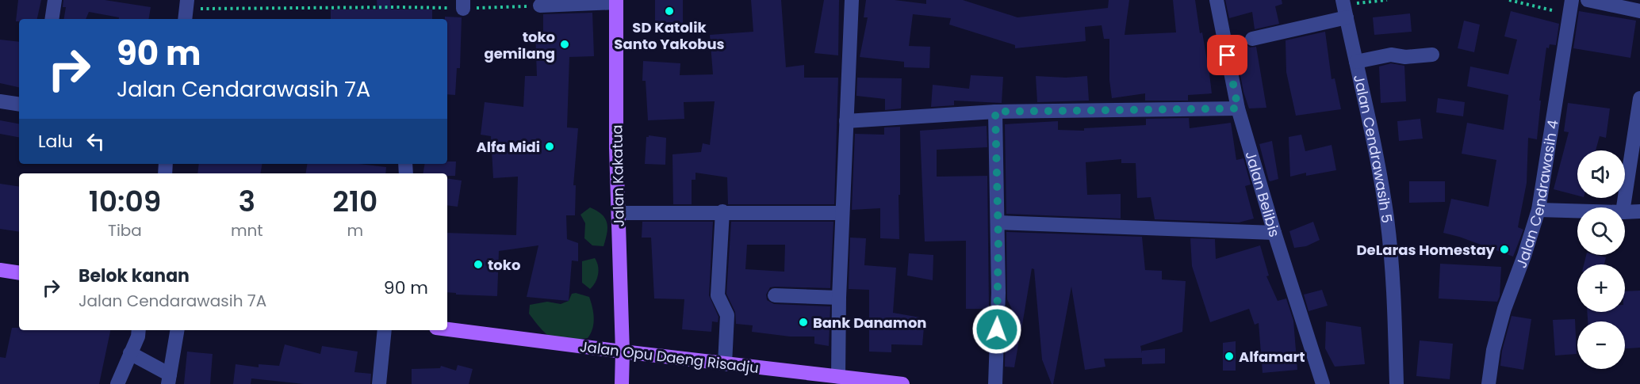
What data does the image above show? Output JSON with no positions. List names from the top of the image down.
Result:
{
  "streets": {
    "main road": ["Jalan Kakatua", "Jalan Opu Daeng Risadju"],
    "street": ["Jalan Cendrawasih 5", "Jalan Cendrawasih 4", "Jalan Belibis"]
  },
  "crossings": [
    ["Jalan Kakatua", "Jalan Opu Daeng Risadju"]
  ],
  "places": [
    "SD Katolik Santo Yakobus",
    "toko gemilang",
    "Alfa Midi",
    "DeLaras Homestay",
    "toko",
    "Bank Danamon",
    "Alfamart"
  ],
  "page": {
    "turn": ["90 m", "Jalan Cendarawasih 7A"],
    "then": "Lalu",
    "map_buttons": ["+", "−"],
    "eta": [
      "10:09",
      "Tiba",
      "3",
      "mnt",
      "210",
      "m"
    ],
    "list": [
      {
        "name": "Belok kanan",
        "note": "Jalan Cendarawasih 7A",
        "value": "90 m"
      }
    ]
  }
}
